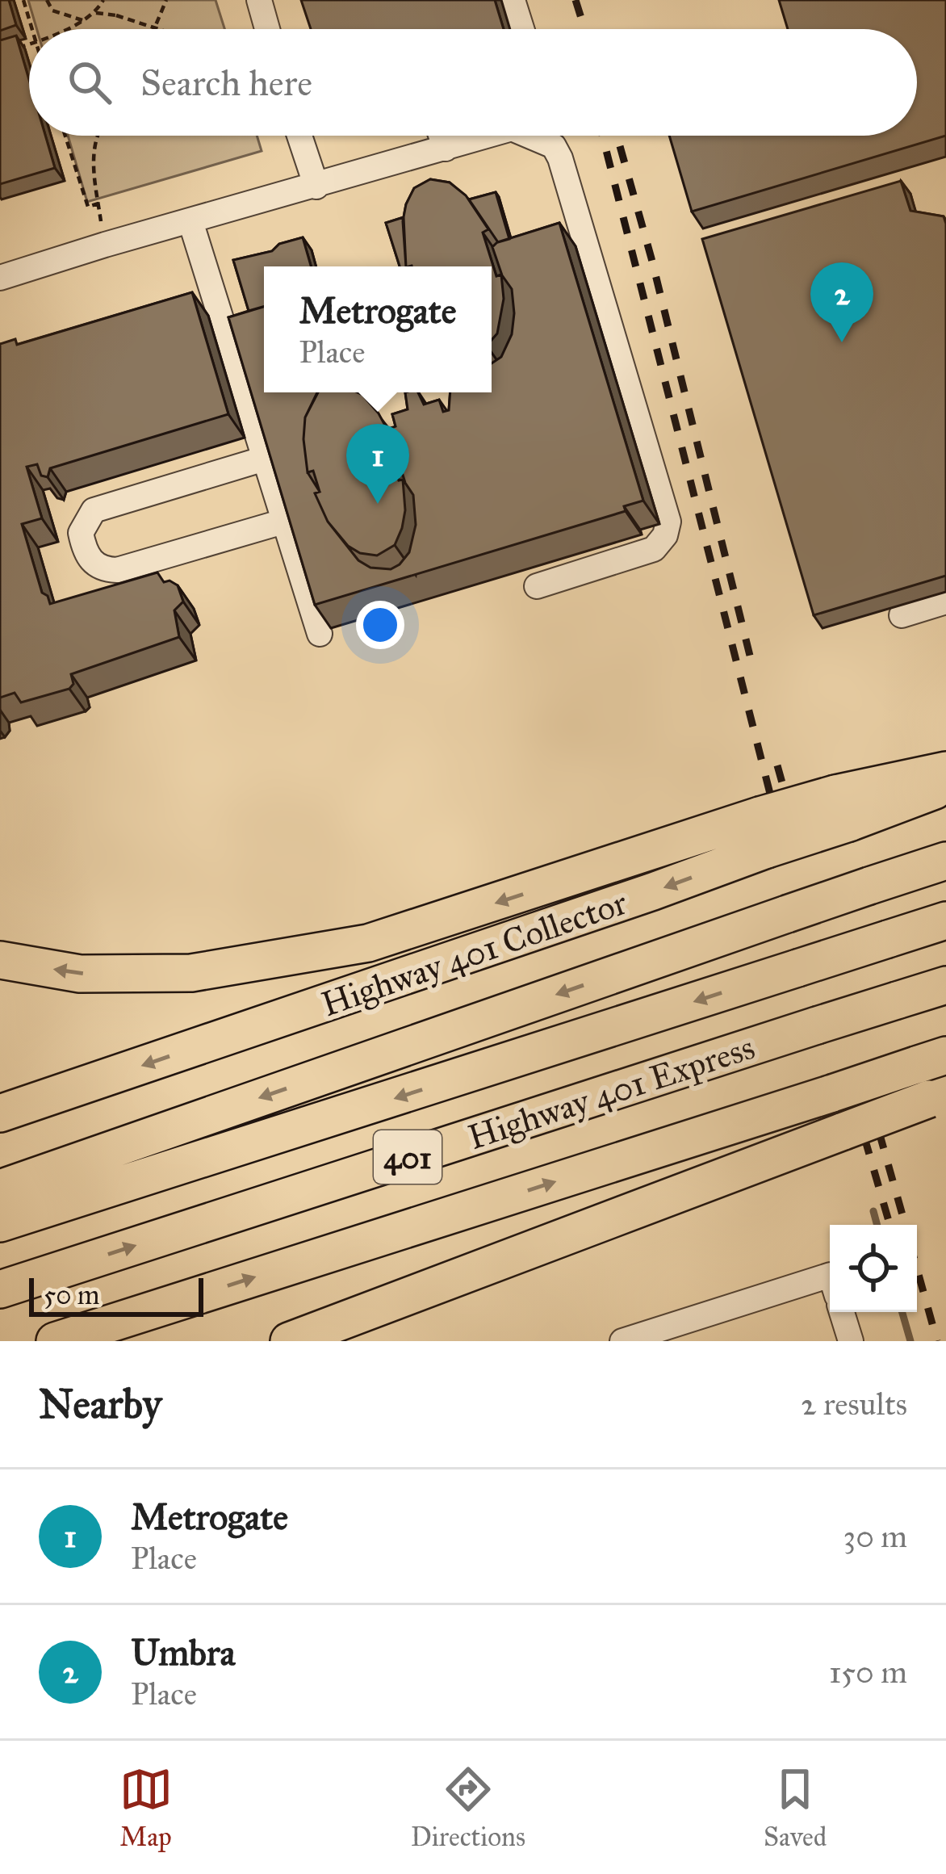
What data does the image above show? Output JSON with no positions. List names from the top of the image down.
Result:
{
  "streets": {
    "highway": ["Highway 401 Collector", "Highway 401 Express", "401"]
  },
  "scale_bar": "50 m",
  "page": {
    "search": "Search here",
    "pins": ["2", "1"],
    "popup": ["Metrogate", "Place"],
    "scale": "50 m",
    "heading": ["Nearby", "2 results"],
    "list": [
      {
        "mark": "1",
        "name": "Metrogate",
        "note": "Place",
        "value": "30 m"
      },
      {
        "mark": "2",
        "name": "Umbra",
        "note": "Place",
        "value": "150 m"
      }
    ],
    "nav": ["Map", "Directions", "Saved"]
  }
}
